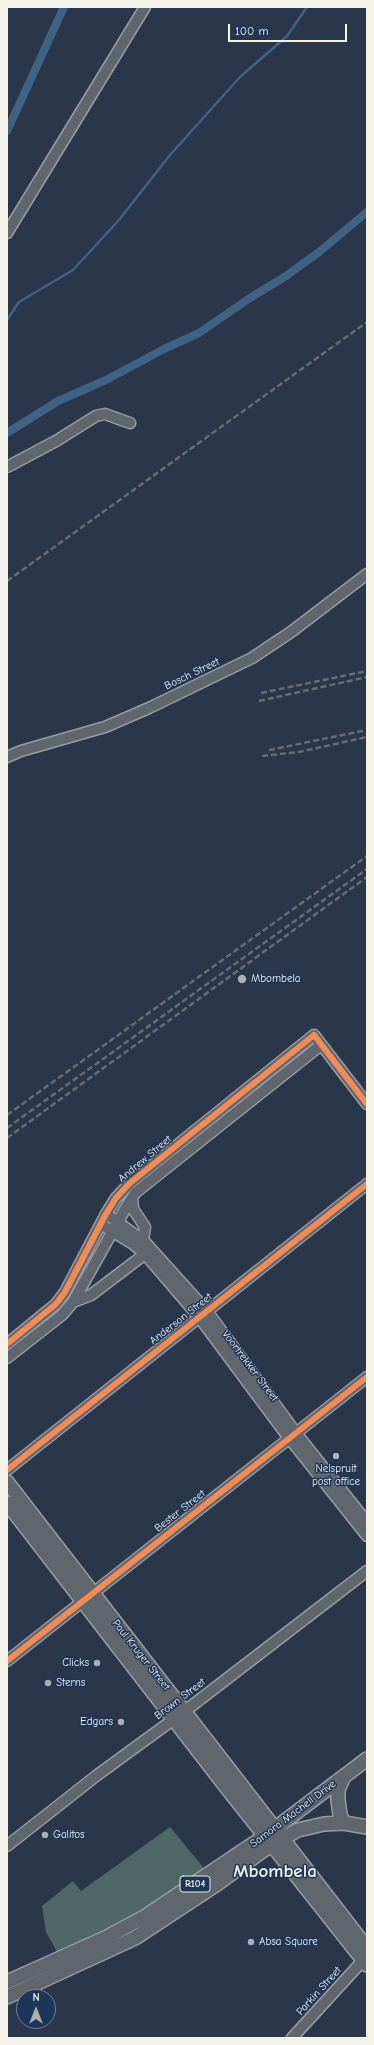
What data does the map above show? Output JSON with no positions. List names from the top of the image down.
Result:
{
  "streets": {
    "main road": ["Paul Kruger Street", "Samora Machell Drive", "R104"],
    "street": [
      "Bosch Street",
      "Andrew Street",
      "Anderson Street",
      "Voortrekker Street",
      "Bester Street",
      "Brown Street",
      "Parkin Street"
    ]
  },
  "crossings": [
    ["Andrew Street", "Voortrekker Street"],
    ["Anderson Street", "Voortrekker Street"],
    ["Voortrekker Street", "Bester Street"],
    ["Bester Street", "Paul Kruger Street"],
    ["Paul Kruger Street", "Brown Street"],
    ["Paul Kruger Street", "Samora Machell Drive"],
    ["Paul Kruger Street", "R104"],
    ["Samora Machell Drive", "R104"]
  ],
  "districts": ["Mbombela"],
  "places": [
    "Mbombela",
    "Nelspruit post office",
    "Clicks",
    "Sterns",
    "Edgars",
    "Galitos",
    "Absa Square"
  ],
  "scale_bar": "100 m",
  "north": "top"
}
